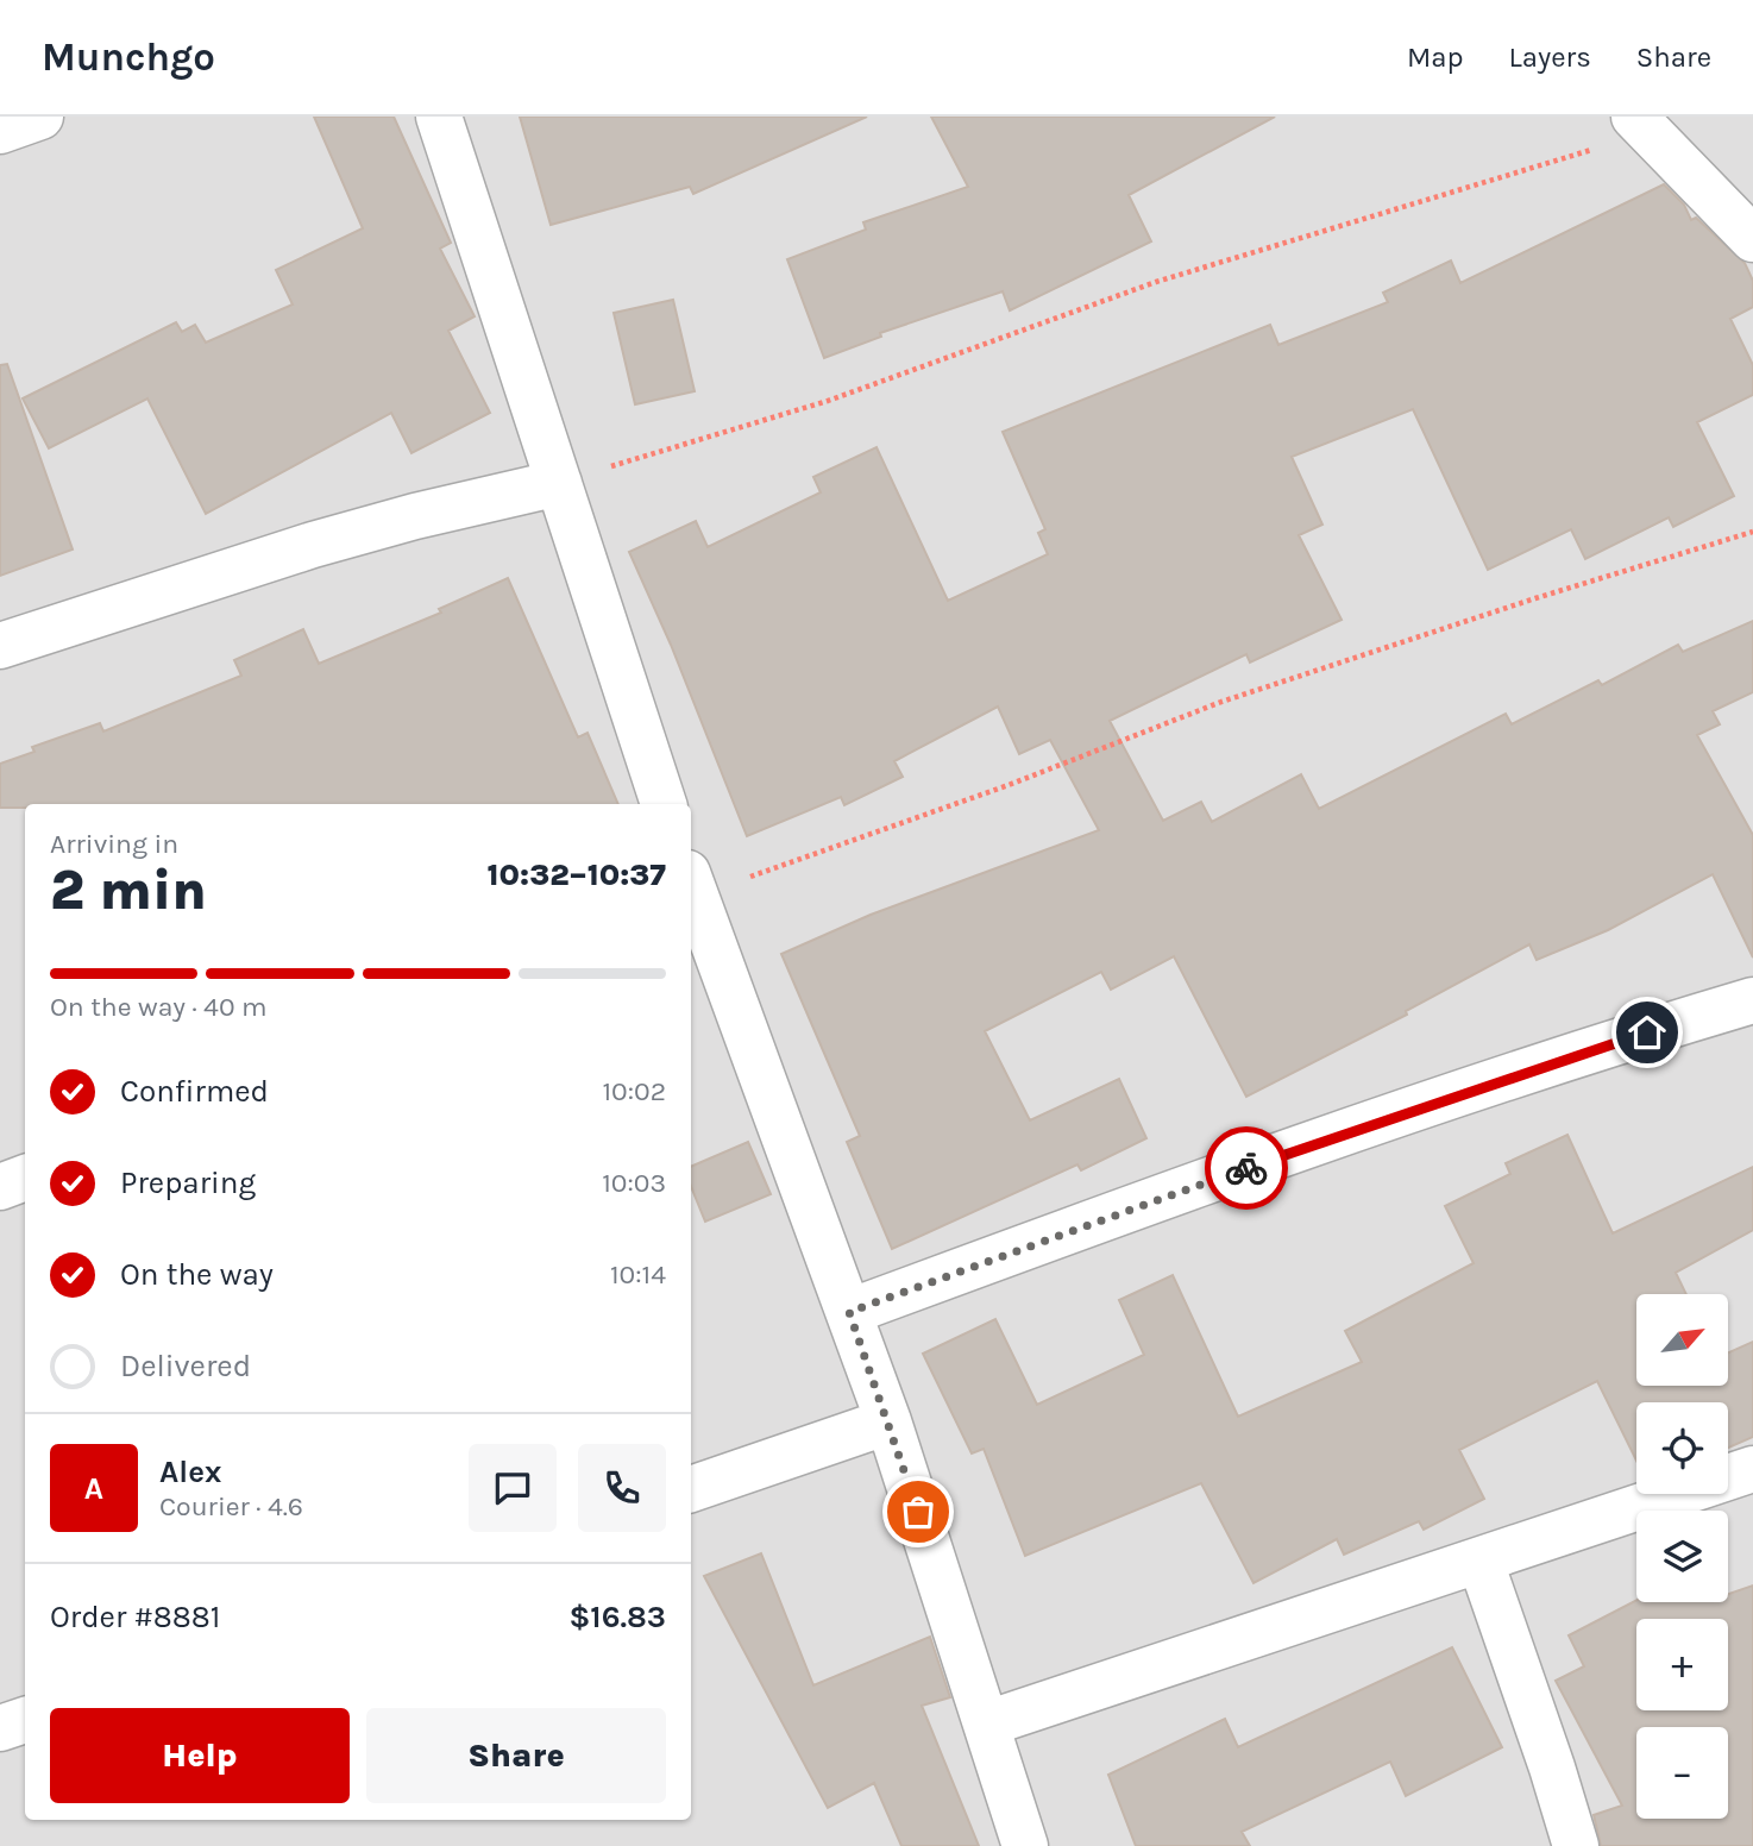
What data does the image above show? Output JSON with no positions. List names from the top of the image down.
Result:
{
  "north": "top right",
  "page": {
    "header": "Munchgo",
    "nav": ["Map", "Layers", "Share"],
    "heading": ["2 min", "Arriving in", "10:32–10:37"],
    "panel": [
      "Alex",
      "Courier · 4.6",
      "Order #8881",
      "$16.83"
    ],
    "bar": "On the way · 40 m",
    "list": [
      ["Confirmed", "10:02"],
      ["Preparing", "10:03"],
      ["On the way", "10:14"],
      "Delivered"
    ],
    "map_buttons": ["+", "−"],
    "round": "A",
    "buttons": ["Help", "Share"]
  }
}
